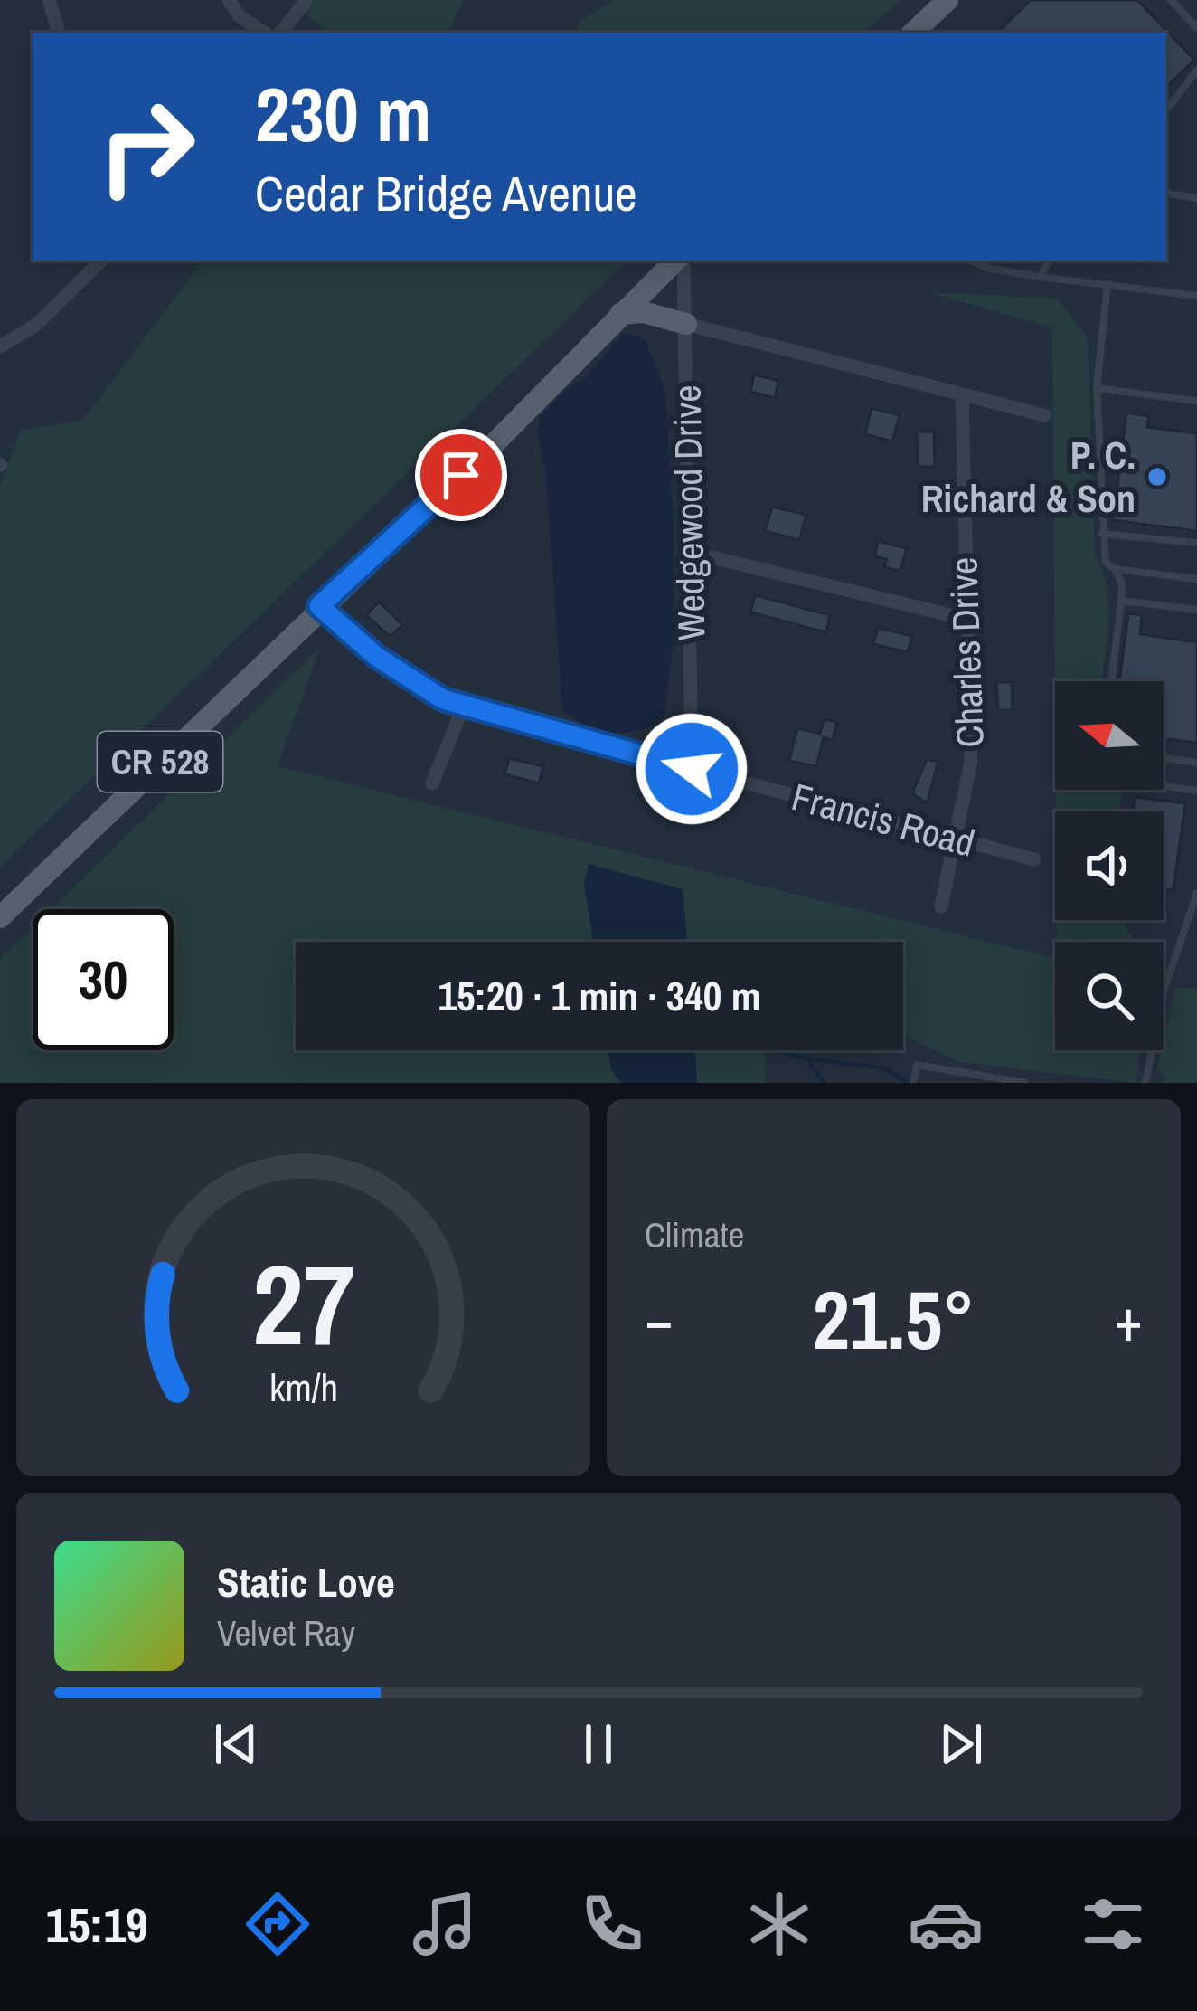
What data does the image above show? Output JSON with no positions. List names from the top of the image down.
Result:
{
  "streets": {
    "main road": ["CR 528"],
    "street": ["Wedgewood Drive", "Charles Drive", "Francis Road"]
  },
  "crossings": [
    ["Wedgewood Drive", "Francis Road"],
    ["Charles Drive", "Francis Road"],
    ["CR 528", "Francis Road"]
  ],
  "places": ["P. C. Richard & Son"],
  "north": "left",
  "page": {
    "turn": ["230 m", "Cedar Bridge Avenue"],
    "limit": "30",
    "trip": "15:20 · 1 min · 340 m",
    "tile": "Climate",
    "heat": ["−", "21.5°", "+"],
    "song": ["Static Love", "Velvet Ray"],
    "tabs": "15:19",
    "gauge": ["27", "km/h"]
  }
}
